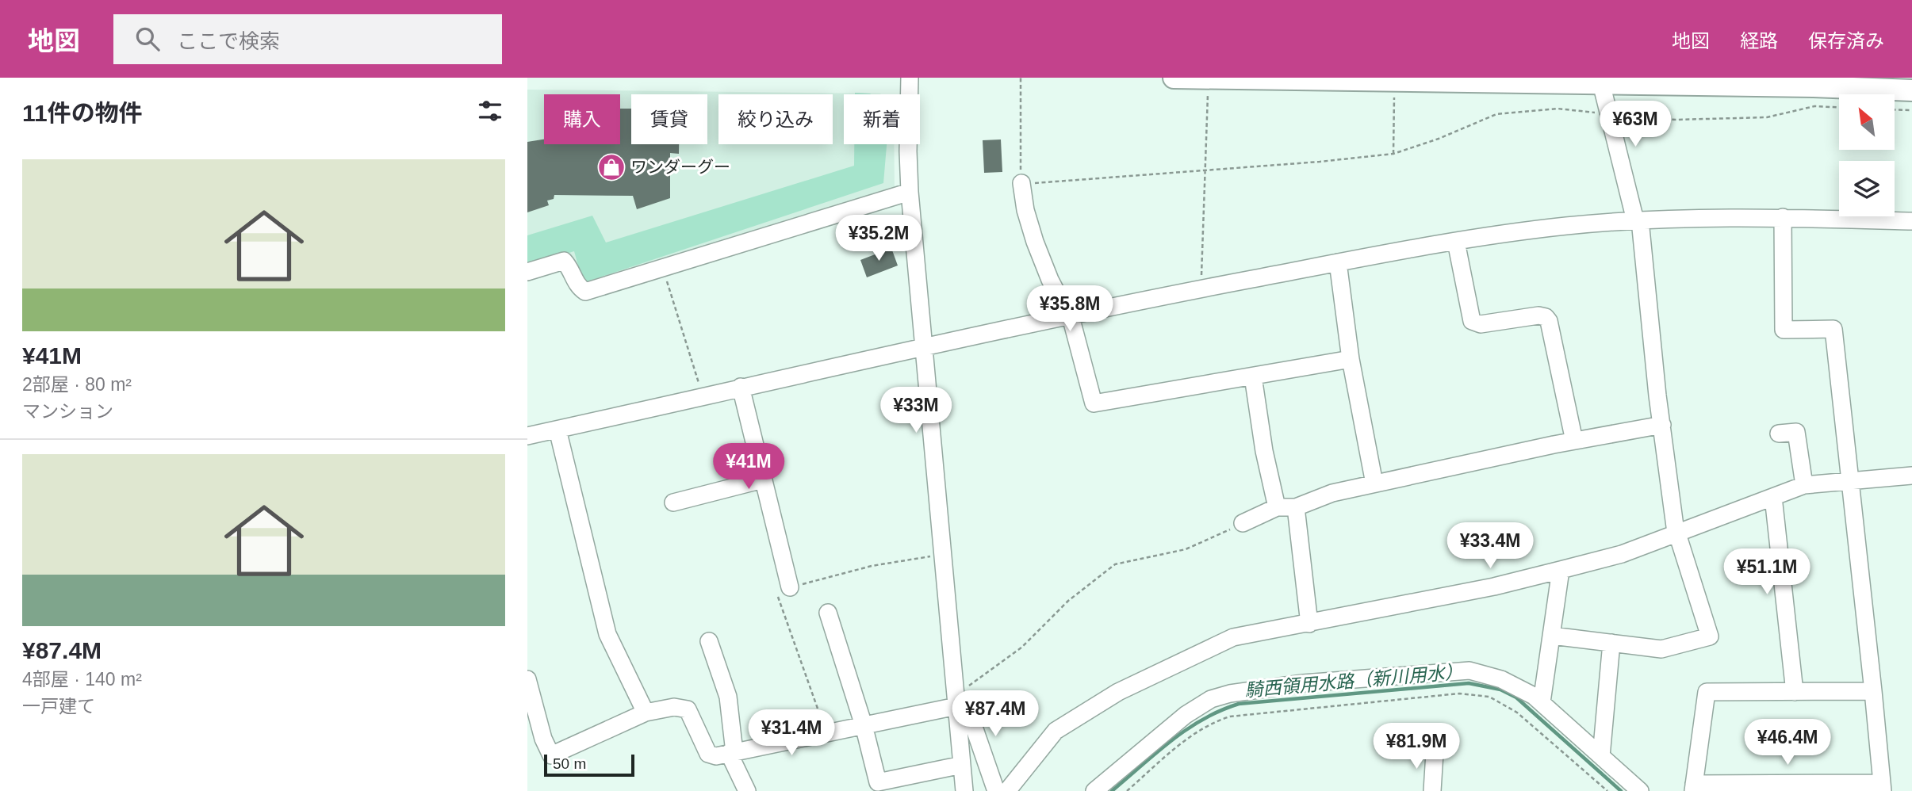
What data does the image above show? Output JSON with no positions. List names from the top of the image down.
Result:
{
  "water": ["騎西領用水路（新川用水）"],
  "places": {
    "shop": ["ワンダーグー"]
  },
  "scale_bar": "50 m",
  "north": "top left",
  "page": {
    "header": "地図",
    "search": "ここで検索",
    "nav": ["地図", "経路", "保存済み"],
    "heading": "11件の物件",
    "chip": [
      "購入",
      "賃貸",
      "絞り込み",
      "新着"
    ],
    "price": [
      "¥63M",
      "¥35.2M",
      "¥35.8M",
      "¥33M",
      "¥41M",
      "¥33.4M",
      "¥51.1M",
      "¥87.4M",
      "¥31.4M",
      "¥46.4M",
      "¥81.9M"
    ],
    "list": [
      {
        "name": "¥41M",
        "note": "2部屋 · 80 m² · マンション"
      },
      {
        "name": "¥87.4M",
        "note": "4部屋 · 140 m² · 一戸建て"
      }
    ],
    "scale": "50 m"
  }
}
